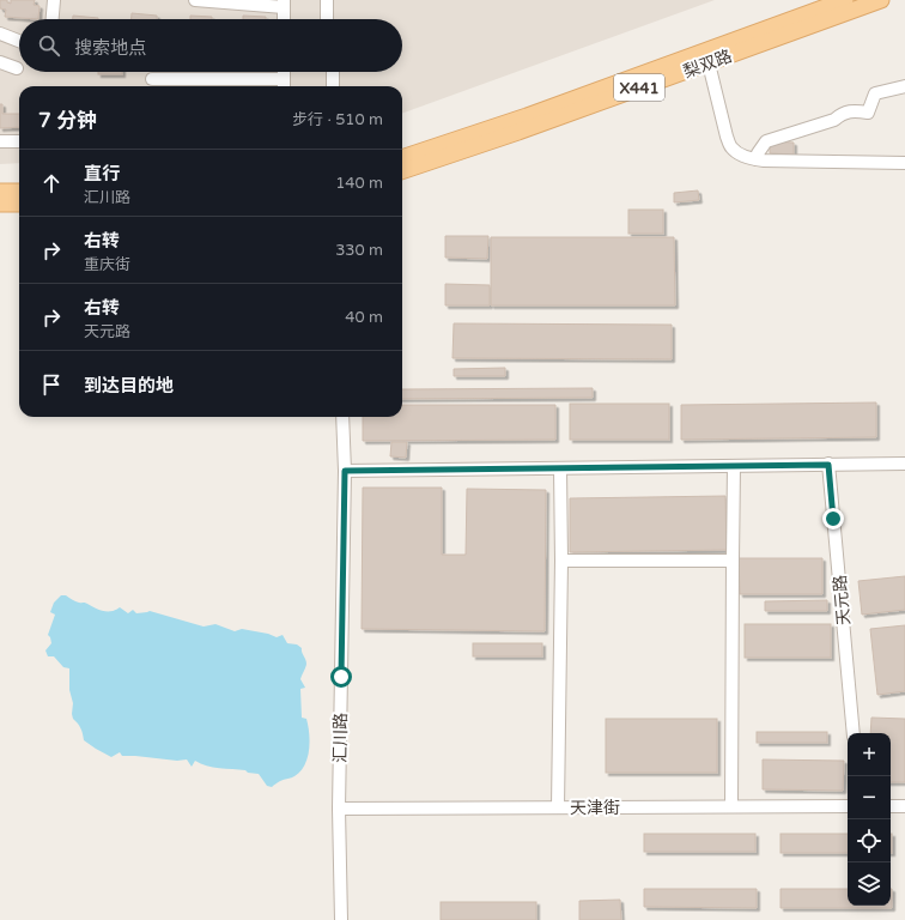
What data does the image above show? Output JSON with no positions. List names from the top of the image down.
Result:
{
  "streets": {
    "main road": ["梨双路", "X441"],
    "street": ["天元路", "汇川路", "天津街"]
  },
  "crossings": [
    ["汇川路", "天津街"]
  ],
  "page": {
    "search": "搜索地点",
    "heading": ["7 分钟", "步行 · 510 m"],
    "list": [
      ["直行", "汇川路", "140 m"],
      ["右转", "重庆街", "330 m"],
      ["右转", "天元路", "40 m"],
      "到达目的地"
    ],
    "map_buttons": ["+", "−"]
  }
}
